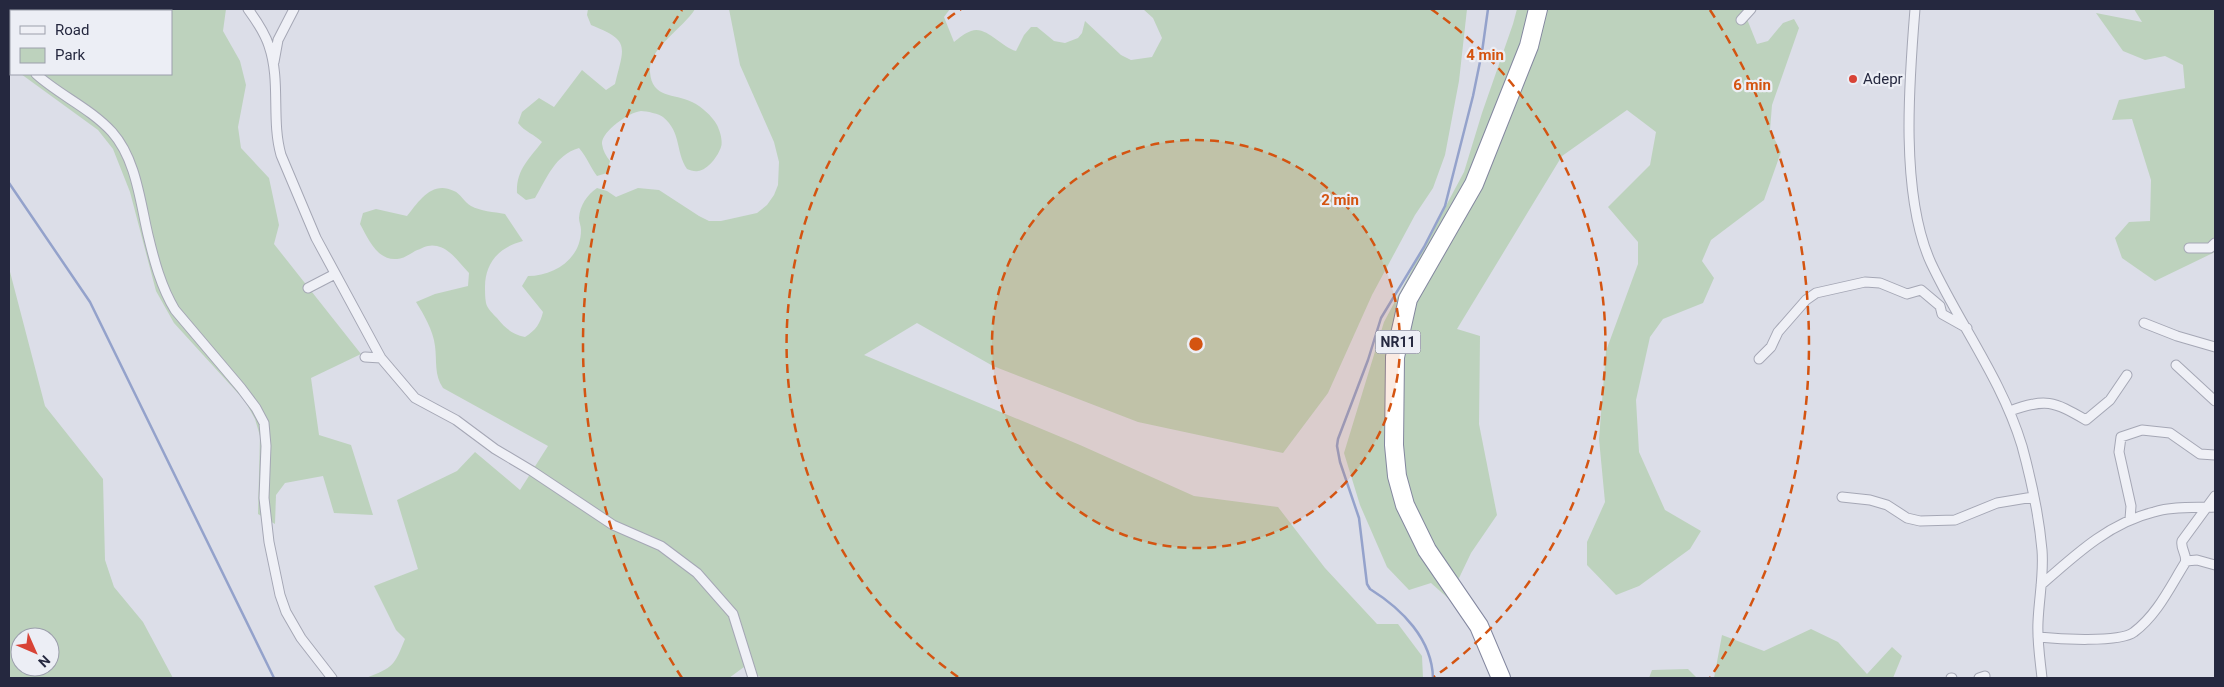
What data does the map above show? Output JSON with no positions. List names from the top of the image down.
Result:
{
  "streets": {
    "highway": ["NR11"]
  },
  "places": ["Adepr"],
  "legend": ["Road", "Park"],
  "north": "bottom right",
  "rings": ["4 min", "6 min", "2 min"]
}
